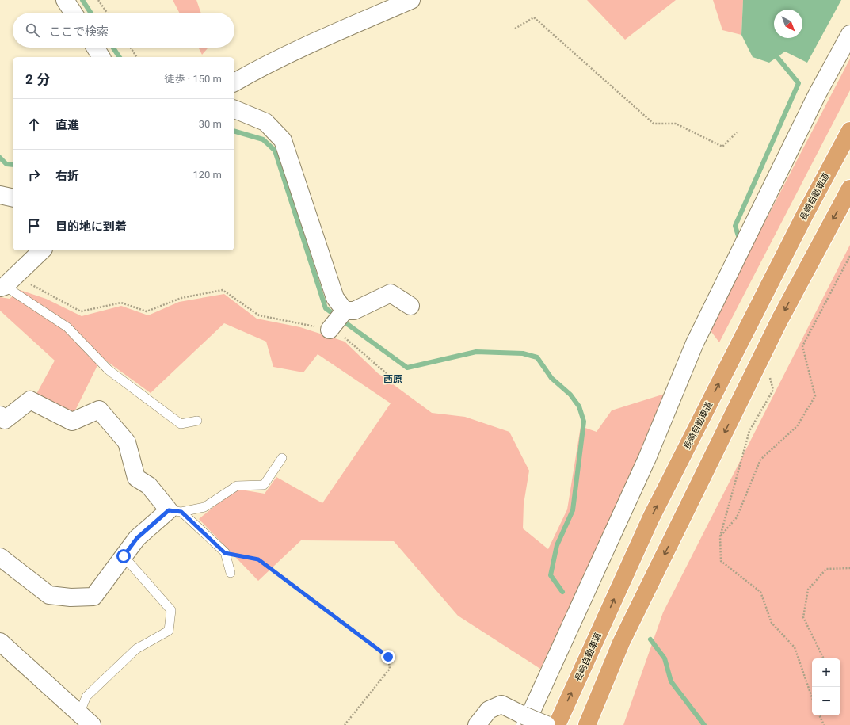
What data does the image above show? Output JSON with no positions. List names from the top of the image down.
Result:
{
  "streets": {
    "highway": ["長崎自動車道"]
  },
  "districts": ["西原"],
  "north": "bottom right",
  "page": {
    "search": "ここで検索",
    "heading": ["2 分", "徒歩 · 150 m"],
    "list": [
      ["直進", "30 m"],
      ["右折", "120 m"],
      "目的地に到着"
    ],
    "map_buttons": ["+", "−"]
  }
}
